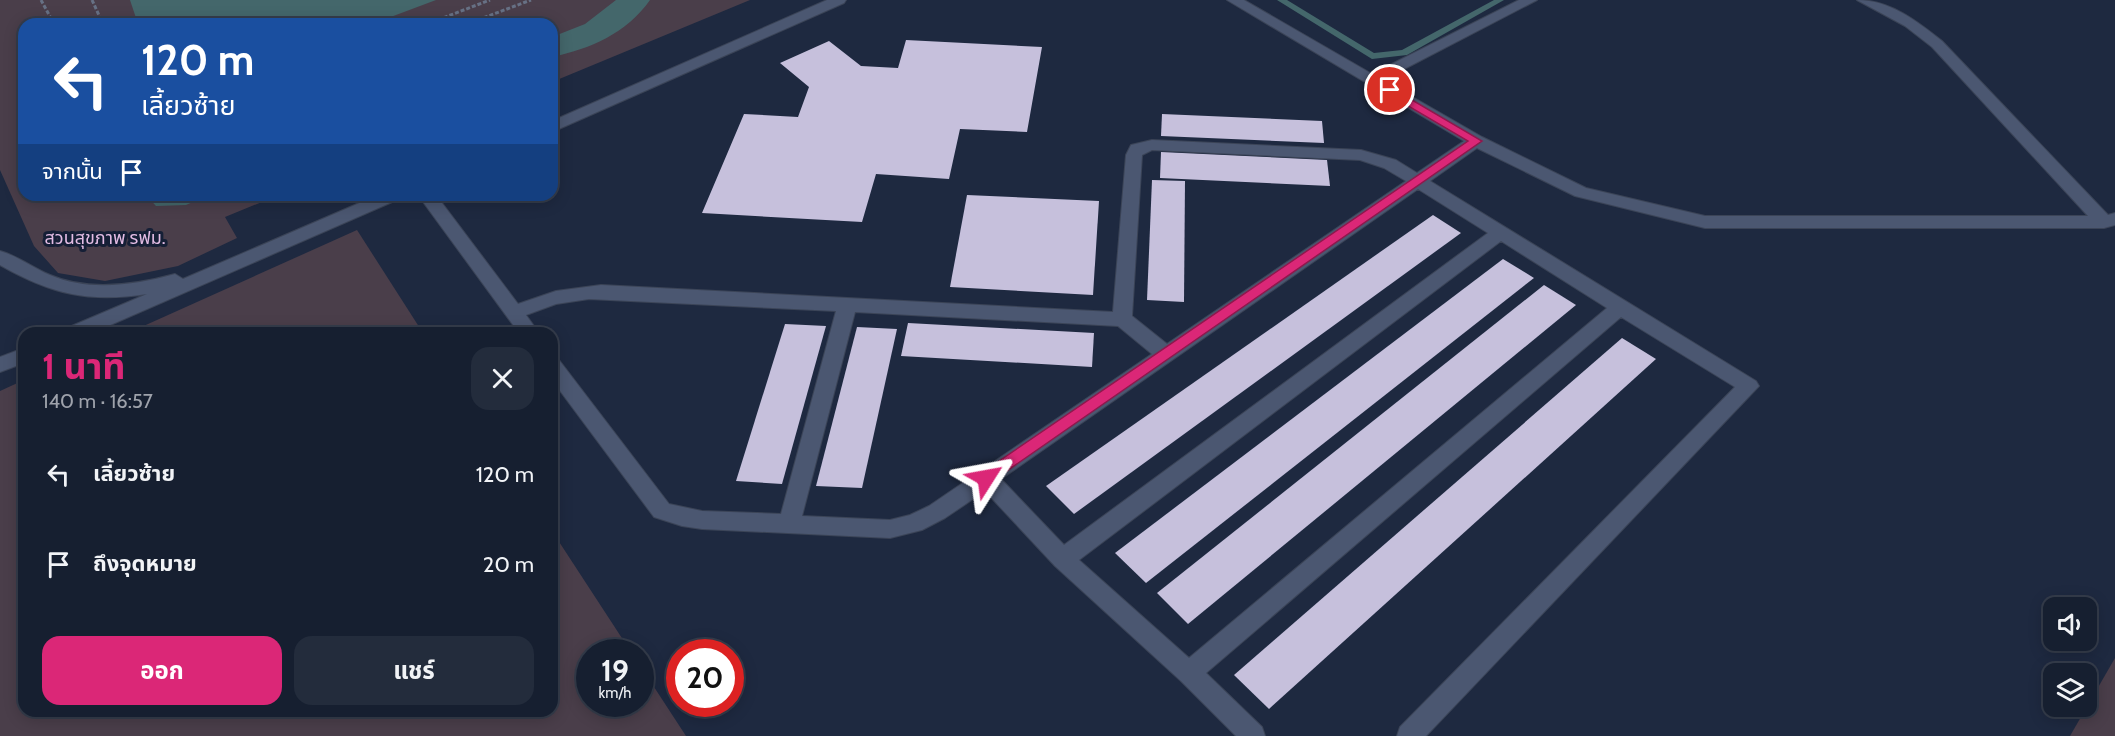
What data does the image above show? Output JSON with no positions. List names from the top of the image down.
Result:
{
  "parks": ["สวนสุขภาพ รฟม."],
  "page": {
    "turn": ["120 m", "เลี้ยวซ้าย"],
    "then": "จากนั้น",
    "heading": ["1 นาที", "140 m · 16:57"],
    "list": [
      {
        "name": "เลี้ยวซ้าย",
        "value": "120 m"
      },
      {
        "name": "ถึงจุดหมาย",
        "value": "20 m"
      }
    ],
    "buttons": ["ออก", "แชร์"],
    "speed": "19 km/h",
    "limit": "20"
  }
}
